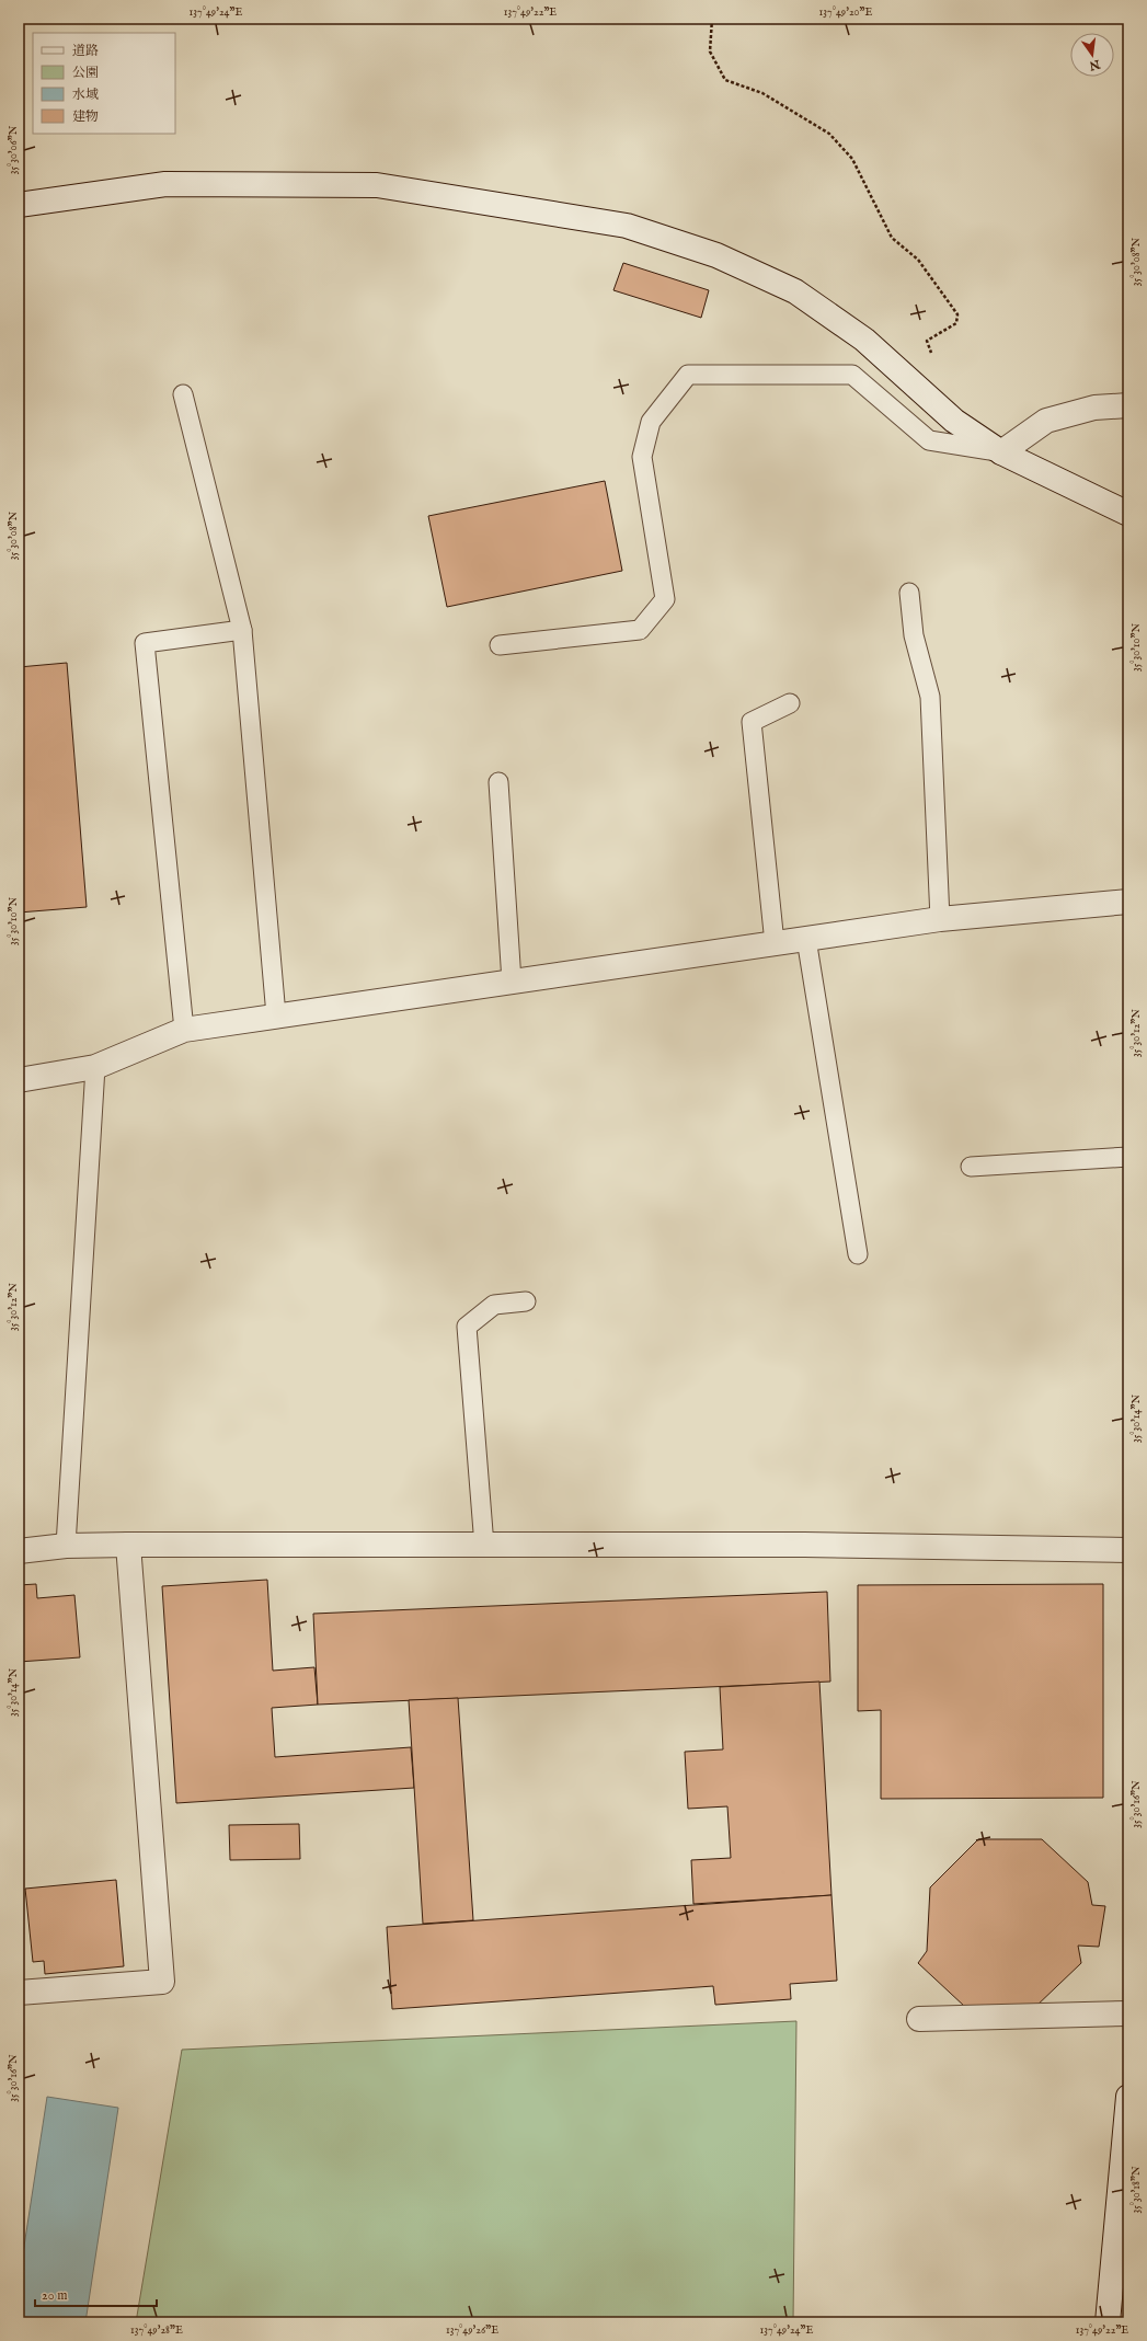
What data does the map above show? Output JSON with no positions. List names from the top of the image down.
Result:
{
  "legend": [
    "道路",
    "公園",
    "水域",
    "建物"
  ],
  "scale_bar": "20 m",
  "north": "bottom",
  "coordinates": [
    "137°49'24\"E",
    "137°49'22\"E",
    "137°49'20\"E",
    "35°30'06\"N",
    "35°30'08\"N",
    "35°30'10\"N",
    "35°30'12\"N",
    "35°30'14\"N",
    "35°30'16\"N",
    "35°30'18\"N",
    "137°49'28\"E",
    "137°49'26\"E"
  ]
}
